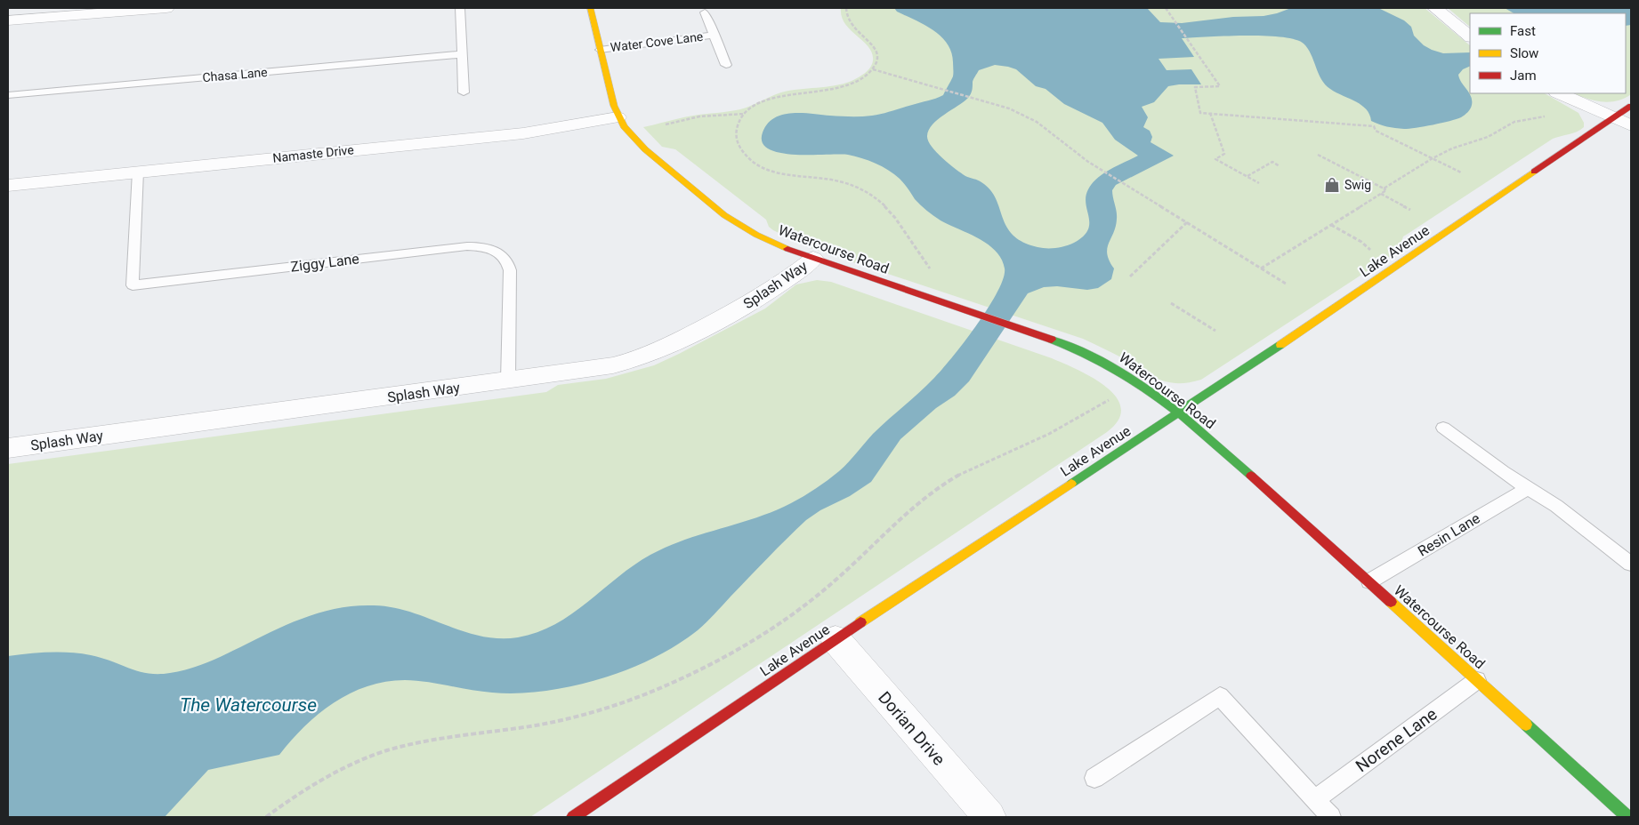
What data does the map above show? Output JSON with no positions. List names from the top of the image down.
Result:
{
  "streets": {
    "street": [
      "Namaste Drive",
      "Watercourse Road",
      "Lake Avenue",
      "Splash Way",
      "Dorian Drive"
    ],
    "lane": [
      "Water Cove Lane",
      "Chasa Lane",
      "Ziggy Lane",
      "Resin Lane",
      "Norene Lane"
    ]
  },
  "crossings": [
    ["Water Cove Lane", "Watercourse Road"],
    ["Namaste Drive", "Watercourse Road"],
    ["Namaste Drive", "Ziggy Lane"],
    ["Watercourse Road", "Lake Avenue"],
    ["Watercourse Road", "Splash Way"],
    ["Watercourse Road", "Resin Lane"],
    ["Watercourse Road", "Norene Lane"],
    ["Lake Avenue", "Dorian Drive"],
    ["Ziggy Lane", "Splash Way"]
  ],
  "water": ["The Watercourse"],
  "places": {
    "shop": ["Swig"]
  },
  "legend": ["Fast", "Slow", "Jam"]
}
